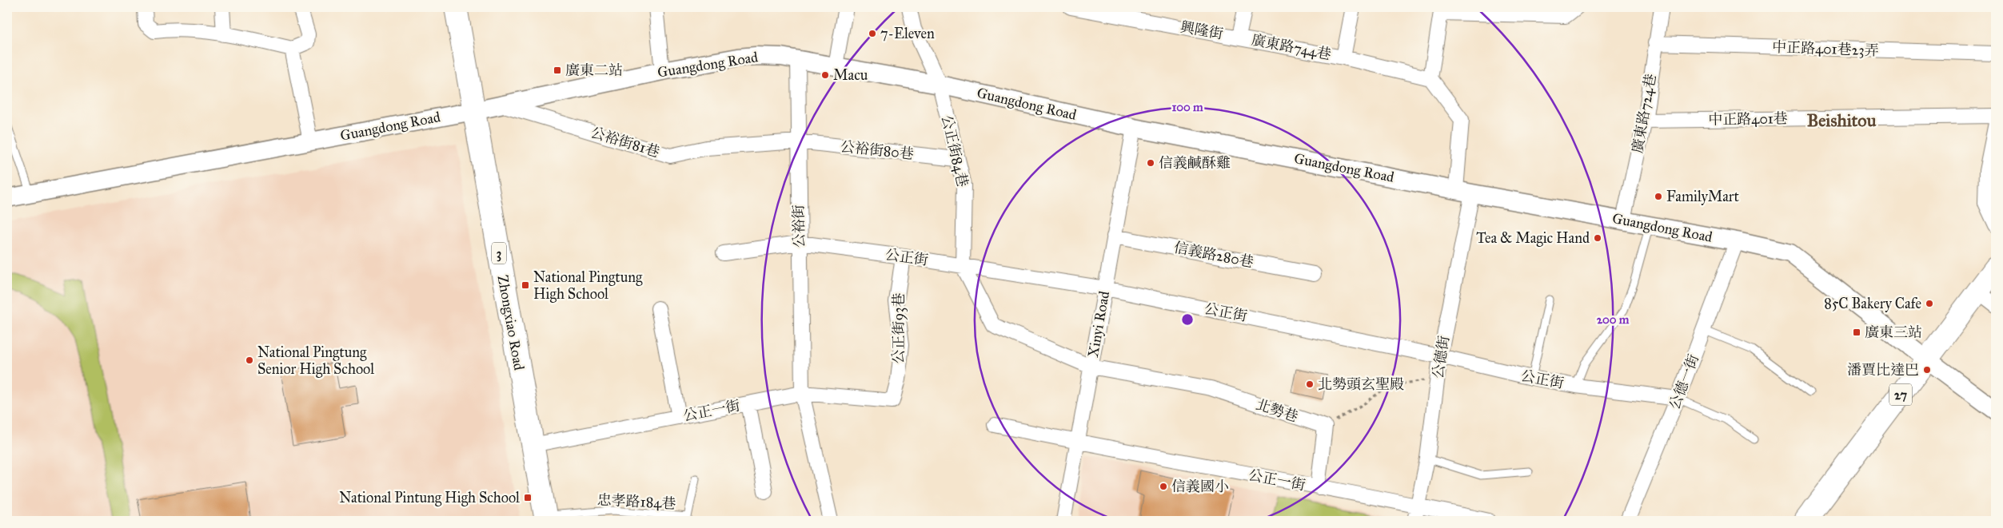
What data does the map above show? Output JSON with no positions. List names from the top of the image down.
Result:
{
  "streets": {
    "main road": ["3", "Zhongxiao Road", "27"],
    "street": [
      "興隆街",
      "廣東路744巷",
      "中正路401巷23弄",
      "Guangdong Road",
      "廣東路724巷",
      "中正路401巷",
      "公裕街81巷",
      "公裕街80巷",
      "公正街84巷",
      "公裕街",
      "信義路280巷",
      "公正街",
      "Xinyi Road",
      "公正街93巷",
      "公德街",
      "公德一街",
      "公正一街",
      "北勢巷"
    ],
    "lane": ["忠孝路184巷"]
  },
  "crossings": [
    ["興隆街", "廣東路744巷"],
    ["中正路401巷23弄", "廣東路724巷"],
    ["Guangdong Road", "廣東路724巷"],
    ["Guangdong Road", "公裕街81巷"],
    ["Guangdong Road", "公正街84巷"],
    ["Guangdong Road", "公裕街"],
    ["Guangdong Road", "Zhongxiao Road"],
    ["Guangdong Road", "Xinyi Road"],
    ["Guangdong Road", "公德街"],
    ["Guangdong Road", "公德一街"],
    ["Guangdong Road", "27"],
    ["廣東路724巷", "中正路401巷"],
    ["公裕街81巷", "公裕街80巷"],
    ["公裕街81巷", "公裕街"],
    ["公裕街80巷", "公正街84巷"],
    ["公裕街80巷", "公裕街"],
    ["公正街84巷", "公正街"],
    ["公正街84巷", "北勢巷"],
    ["公裕街", "公正街"],
    ["公裕街", "公正一街"],
    ["信義路280巷", "Xinyi Road"],
    ["公正街", "Xinyi Road"],
    ["公正街", "公正街93巷"],
    ["公正街", "公德街"],
    ["公正街", "公德一街"],
    ["公正街", "北勢巷"],
    ["Zhongxiao Road", "公正一街"],
    ["Zhongxiao Road", "忠孝路184巷"],
    ["Xinyi Road", "公正一街"],
    ["Xinyi Road", "北勢巷"],
    ["公正街93巷", "公正一街"],
    ["公德街", "公正一街"]
  ],
  "districts": ["Beishitou"],
  "places": {
    "other": [
      "7-Eleven",
      "Macu",
      "信義鹹酥雞",
      "FamilyMart",
      "Tea & Magic Hand",
      "85C Bakery Cafe",
      "National Pingtung Senior High School",
      "潘賈比達巴",
      "北勢頭玄聖殿",
      "信義國小"
    ],
    "transit": [
      "廣東二站",
      "National Pingtung High School",
      "廣東三站",
      "National Pintung High School"
    ]
  },
  "rings": ["100 m", "200 m"]
}
